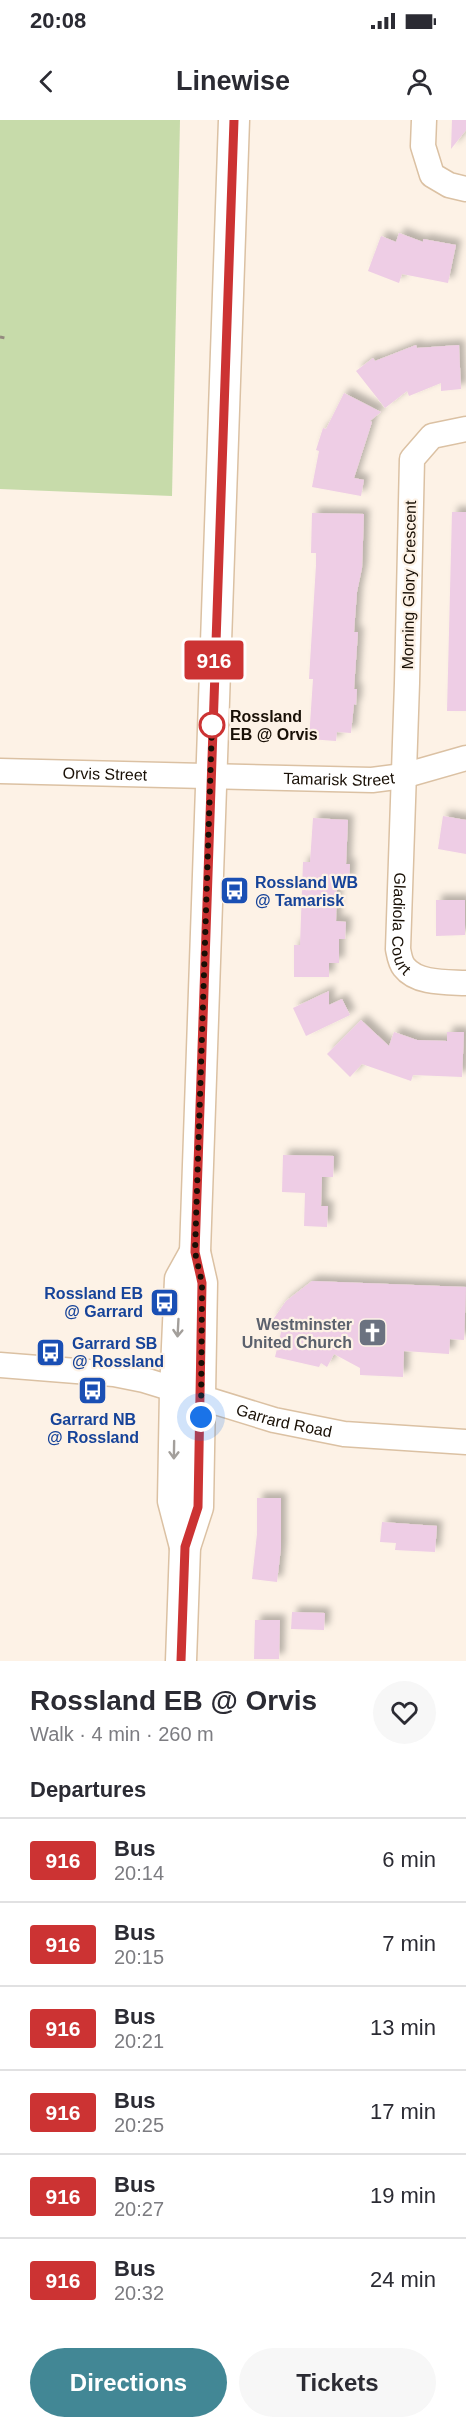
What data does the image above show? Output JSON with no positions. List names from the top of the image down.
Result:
{
  "streets": {
    "street": [
      "Morning Glory Crescent",
      "Orvis Street",
      "Tamarisk Street",
      "Gladiola Court",
      "Garrard Road"
    ]
  },
  "crossings": [
    ["Morning Glory Crescent", "Tamarisk Street"],
    ["Morning Glory Crescent", "Gladiola Court"],
    ["Orvis Street", "Tamarisk Street"],
    ["Tamarisk Street", "Gladiola Court"]
  ],
  "places": {
    "other": ["Rossland EB @ Orvis"],
    "bus stop": [
      "Rossland WB @ Tamarisk",
      "Rossland EB @ Garrard",
      "Garrard SB @ Rossland",
      "Garrard NB @ Rossland"
    ],
    "church": ["Westminster United Church"]
  },
  "lines": ["bus line 916"],
  "page": {
    "status": "20:08",
    "header": "Linewise",
    "on_map": "916",
    "heading": [
      ["Rossland EB @ Orvis", "Walk · 4 min · 260 m"],
      "Departures"
    ],
    "list": [
      {
        "mark": "916",
        "name": "Bus",
        "note": "20:14",
        "value": "6 min"
      },
      {
        "mark": "916",
        "name": "Bus",
        "note": "20:15",
        "value": "7 min"
      },
      {
        "mark": "916",
        "name": "Bus",
        "note": "20:21",
        "value": "13 min"
      },
      {
        "mark": "916",
        "name": "Bus",
        "note": "20:25",
        "value": "17 min"
      },
      {
        "mark": "916",
        "name": "Bus",
        "note": "20:27",
        "value": "19 min"
      },
      {
        "mark": "916",
        "name": "Bus",
        "note": "20:32",
        "value": "24 min"
      }
    ],
    "buttons": ["Directions", "Tickets"]
  }
}
